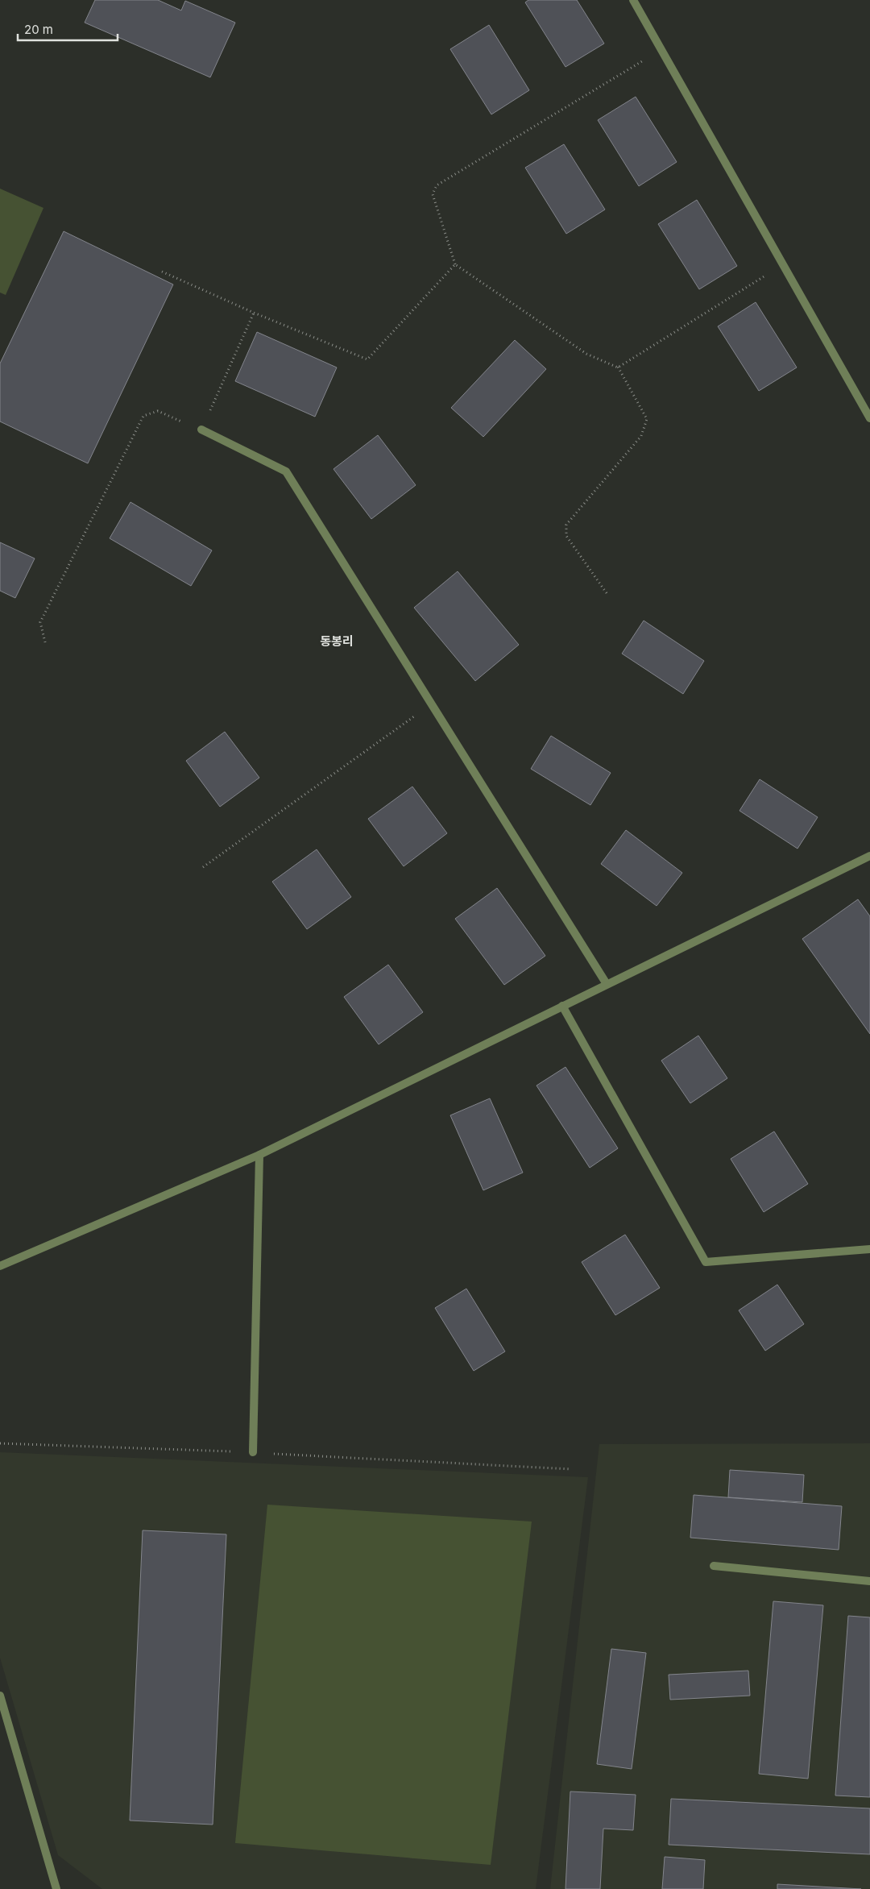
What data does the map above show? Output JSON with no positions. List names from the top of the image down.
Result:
{
  "districts": ["동봉리"],
  "scale_bar": "20 m"
}
